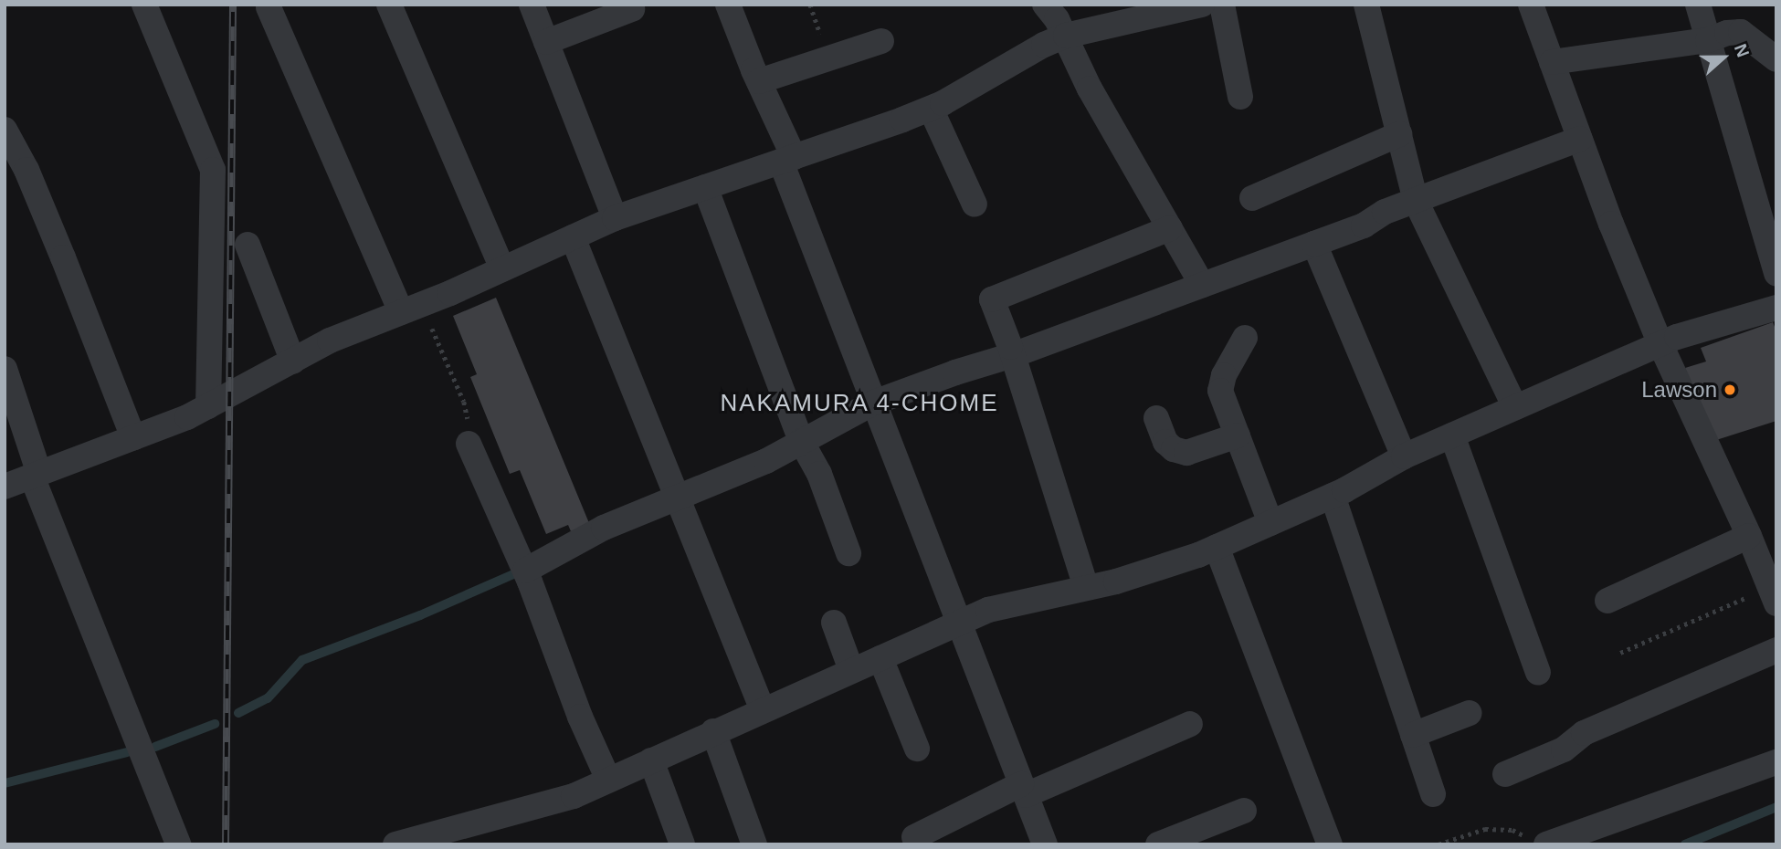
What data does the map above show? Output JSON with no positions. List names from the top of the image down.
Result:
{
  "districts": ["NAKAMURA 4-CHOME"],
  "places": ["Lawson"],
  "north": "right"
}
